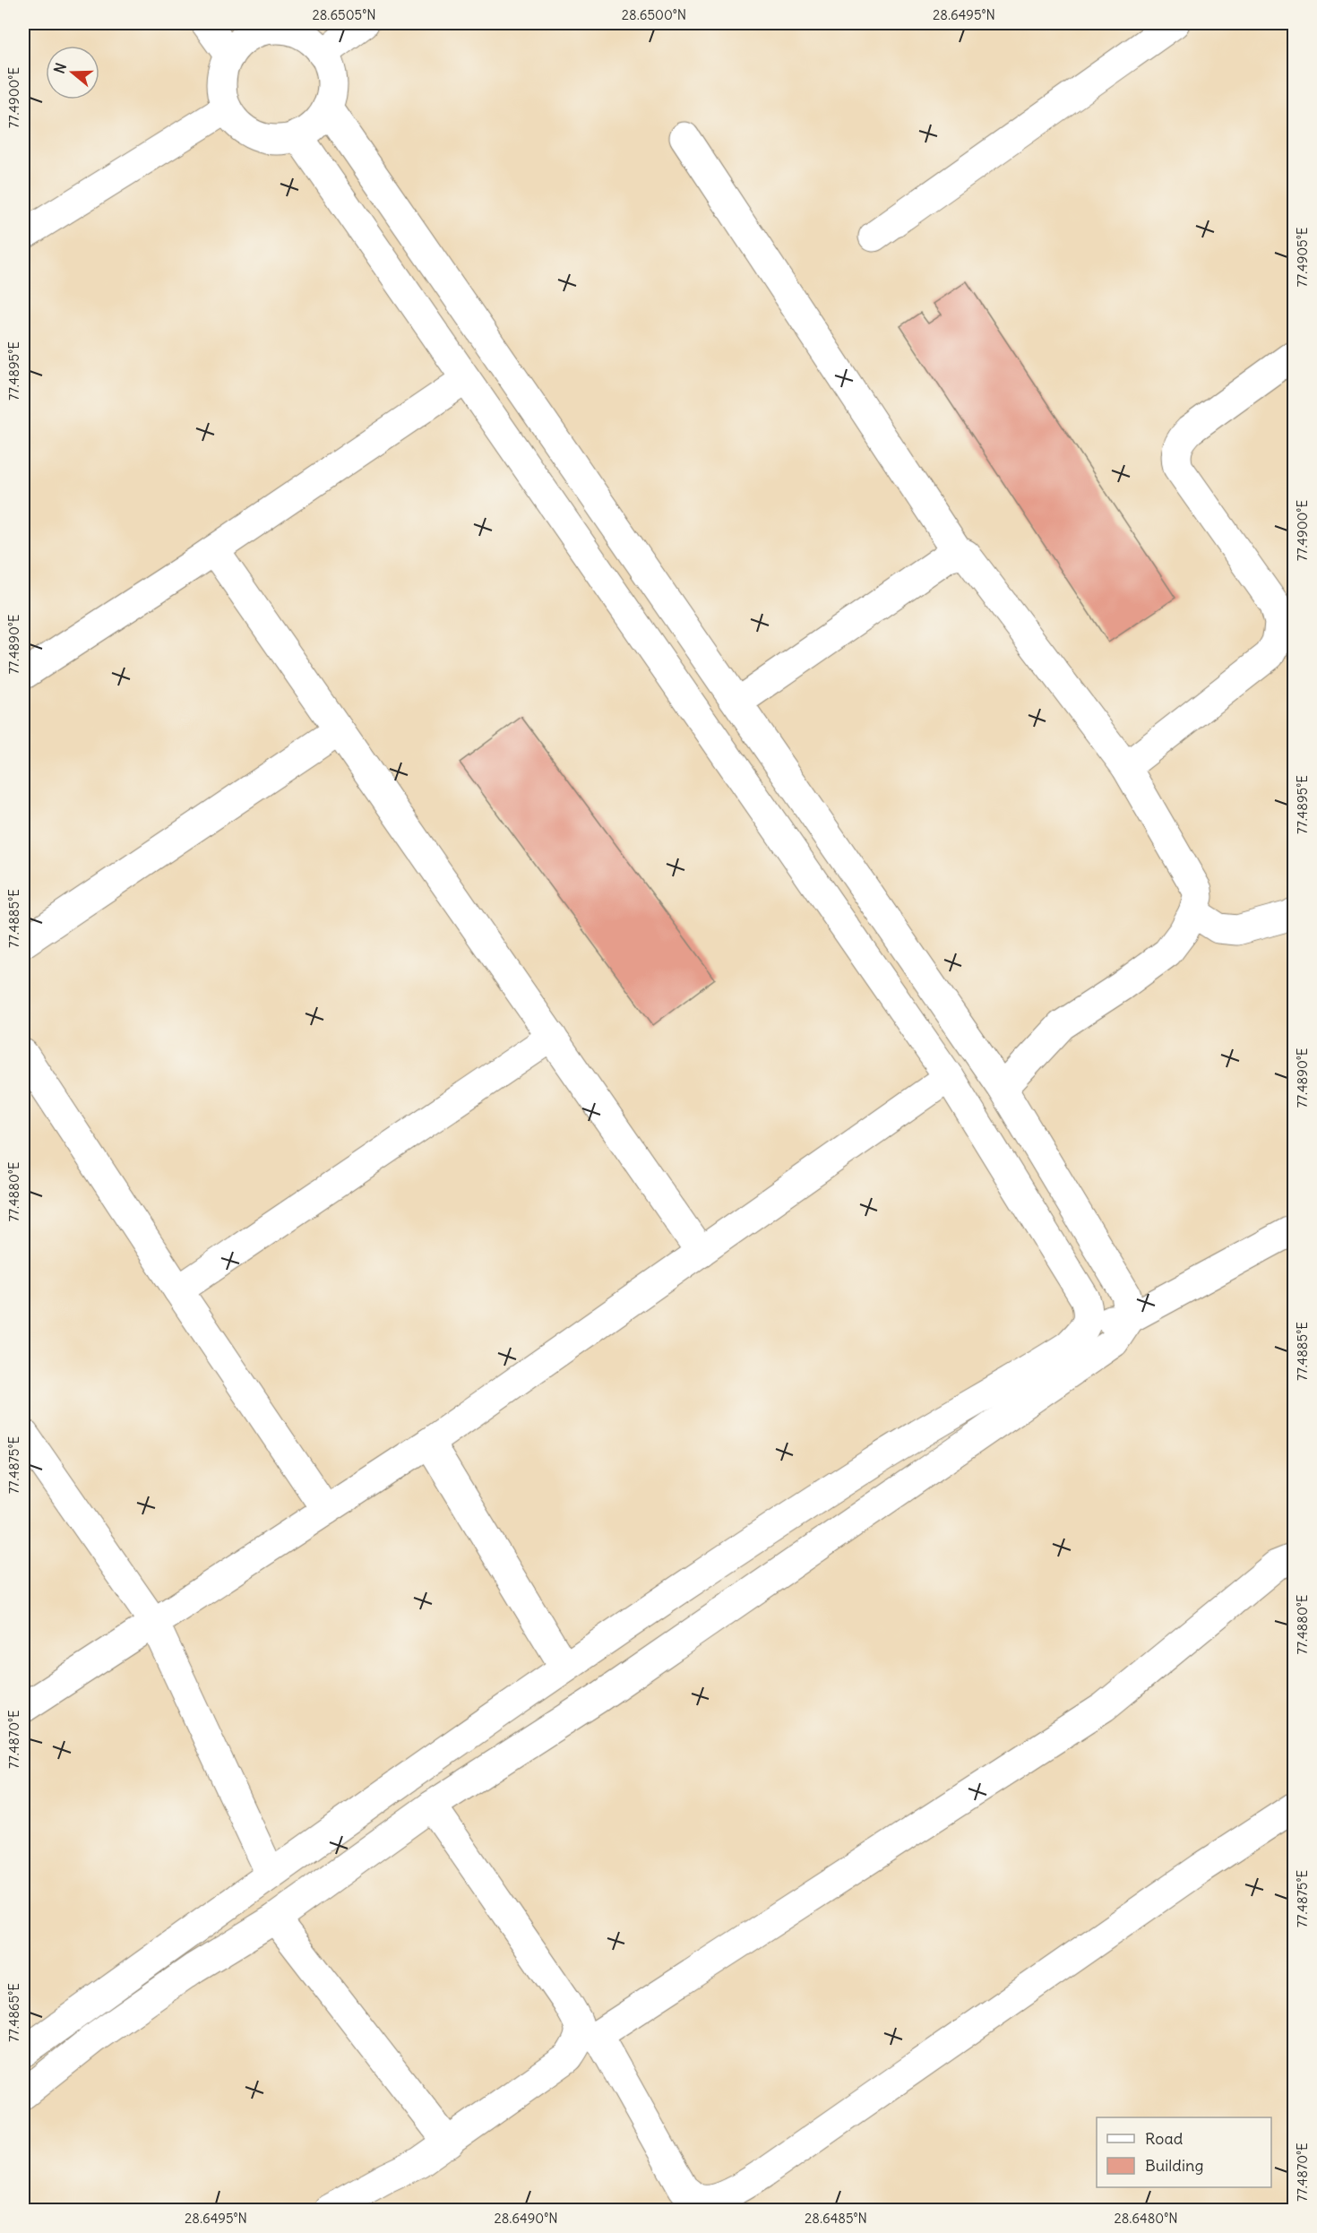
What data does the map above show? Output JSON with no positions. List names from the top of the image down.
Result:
{
  "legend": ["Road", "Building"],
  "north": "left",
  "coordinates": [
    "28.6505°N",
    "28.6500°N",
    "28.6495°N",
    "77.4900°E",
    "77.4905°E",
    "77.4895°E",
    "77.4890°E",
    "77.4885°E",
    "77.4880°E",
    "77.4875°E",
    "77.4870°E",
    "77.4865°E",
    "28.6490°N",
    "28.6485°N",
    "28.6480°N"
  ]
}
